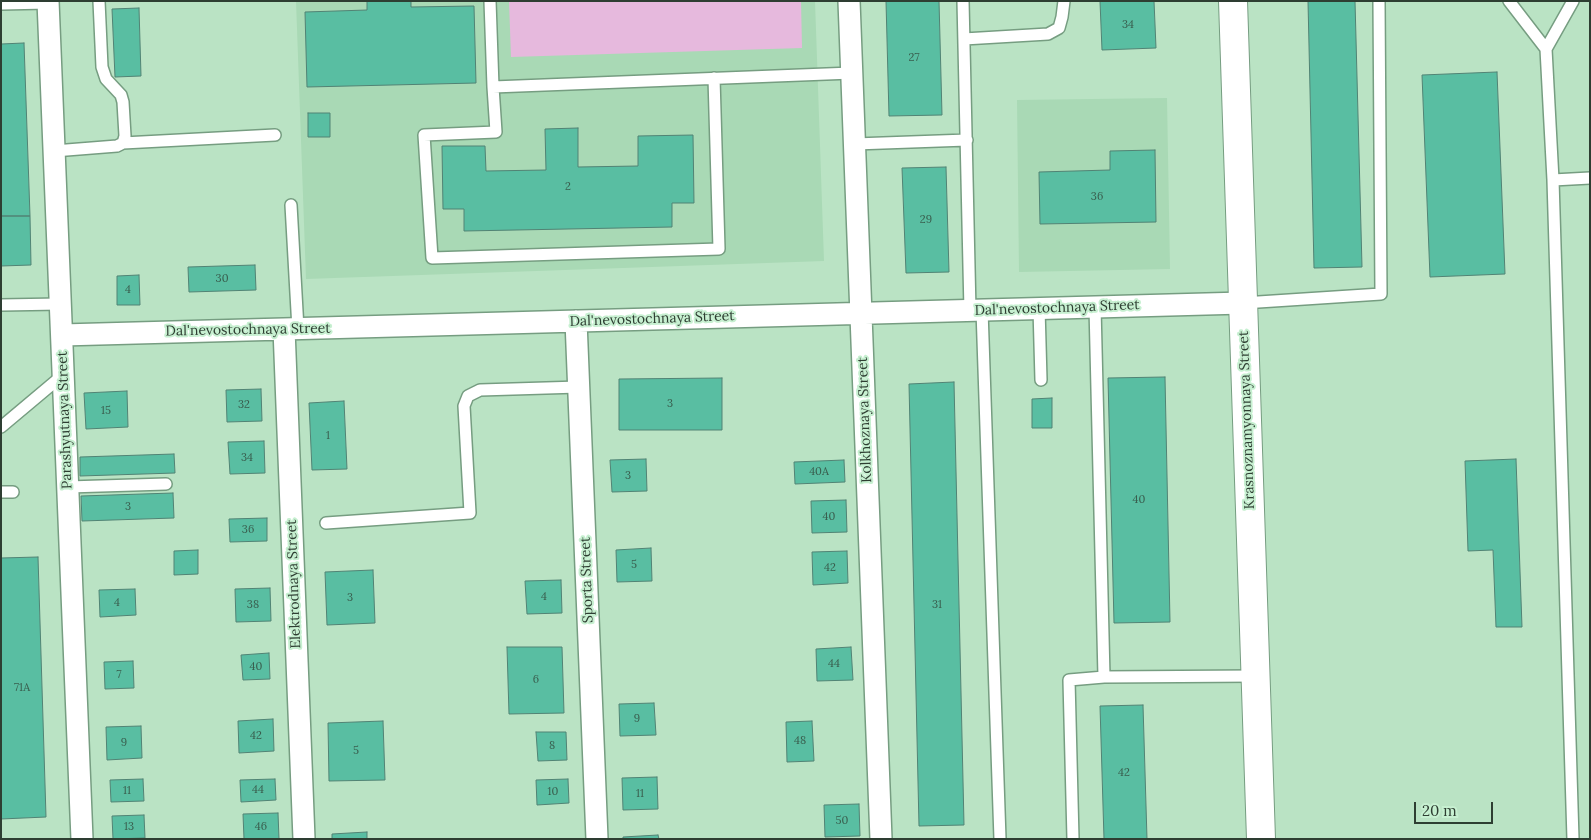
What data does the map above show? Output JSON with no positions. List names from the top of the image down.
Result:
{
  "streets": {
    "street": [
      "Dal'nevostochnaya Street",
      "Parashyutnaya Street",
      "Kolkhoznaya Street",
      "Krasnoznamyonnaya Street",
      "Sporta Street",
      "Elektrodnaya Street"
    ]
  },
  "crossings": [
    ["Dal'nevostochnaya Street", "Parashyutnaya Street"],
    ["Dal'nevostochnaya Street", "Kolkhoznaya Street"],
    ["Dal'nevostochnaya Street", "Krasnoznamyonnaya Street"],
    ["Dal'nevostochnaya Street", "Sporta Street"],
    ["Dal'nevostochnaya Street", "Elektrodnaya Street"]
  ],
  "house_numbers": [
    "34",
    "27",
    "2",
    "36",
    "29",
    "30",
    "4",
    "3",
    "32",
    "15",
    "1",
    "34",
    "40А",
    "3",
    "40",
    "3",
    "40",
    "36",
    "5",
    "42",
    "4",
    "3",
    "4",
    "38",
    "31",
    "44",
    "40",
    "7",
    "6",
    "71А",
    "9",
    "42",
    "48",
    "9",
    "8",
    "5",
    "42",
    "44",
    "11",
    "10",
    "11",
    "50",
    "13",
    "46"
  ],
  "scale_bar": "20 m"
}
